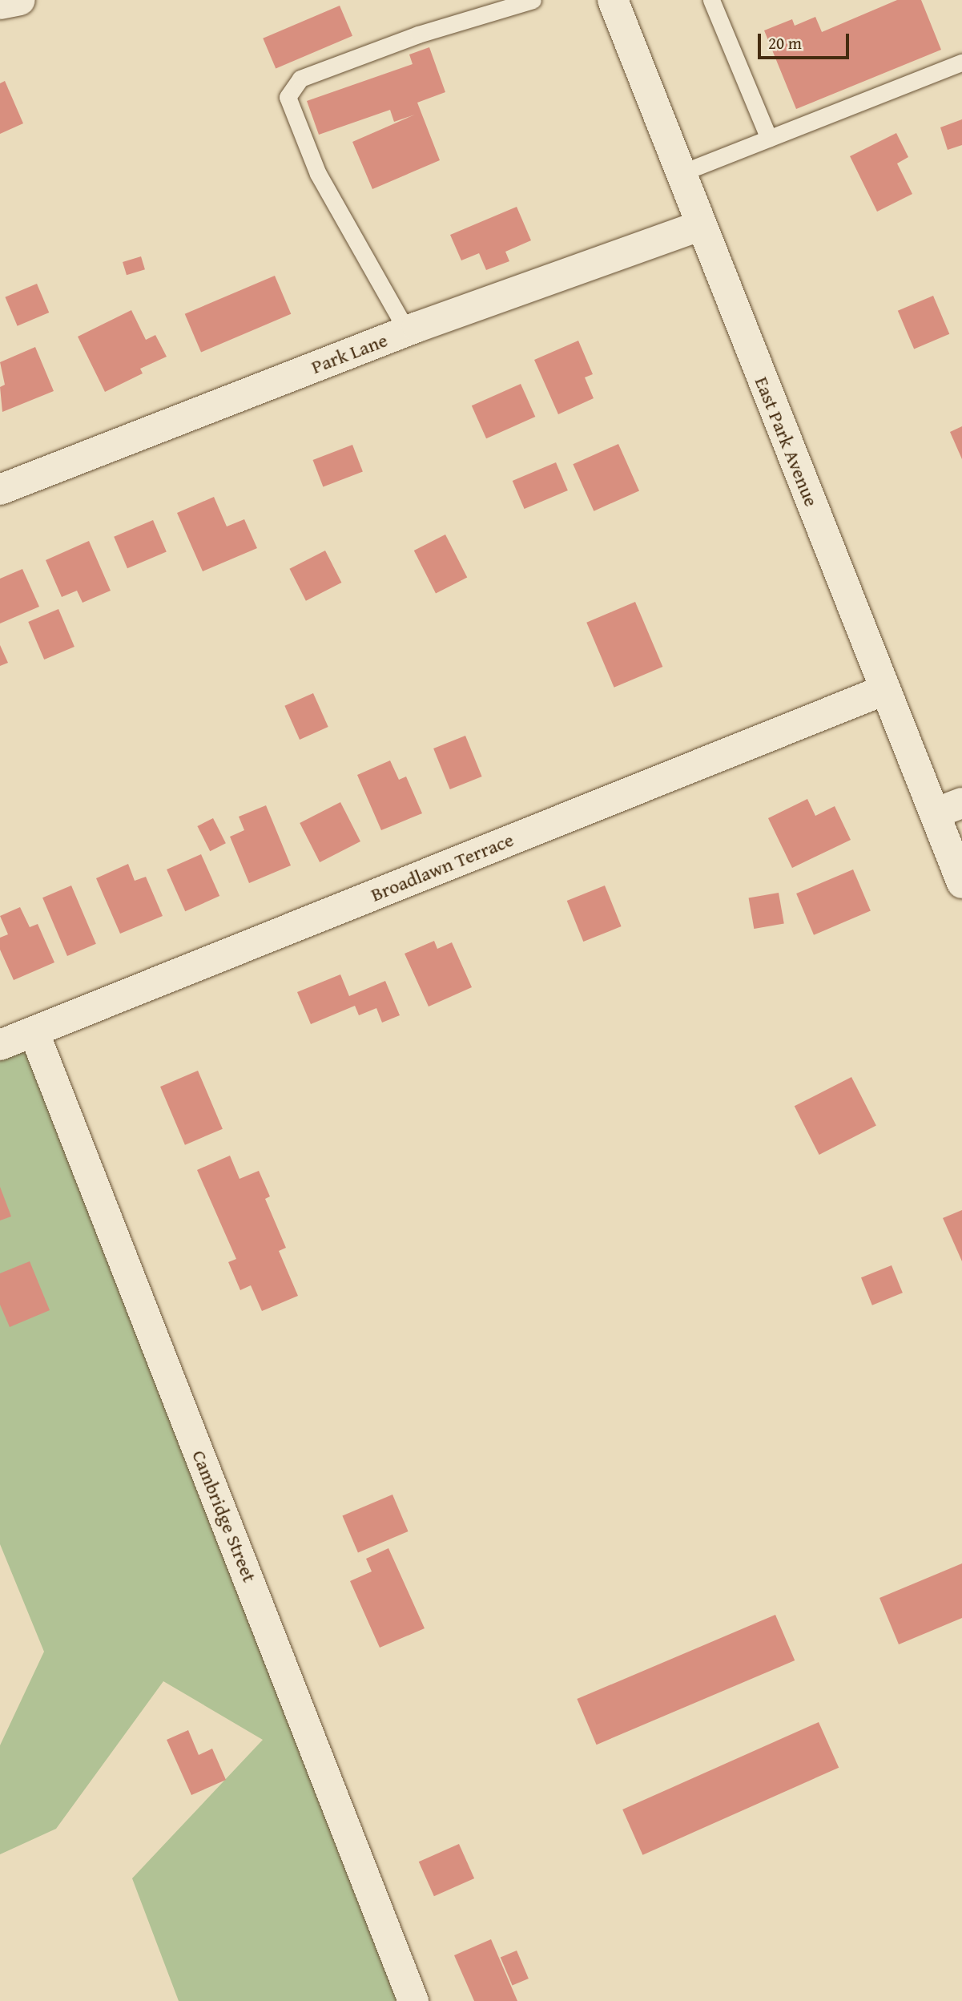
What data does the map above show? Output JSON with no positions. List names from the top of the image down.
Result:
{
  "streets": {
    "street": [
      "Park Lane",
      "East Park Avenue",
      "Broadlawn Terrace",
      "Cambridge Street"
    ]
  },
  "crossings": [
    ["Park Lane", "East Park Avenue"],
    ["East Park Avenue", "Broadlawn Terrace"],
    ["Broadlawn Terrace", "Cambridge Street"]
  ],
  "scale_bar": "20 m"
}
